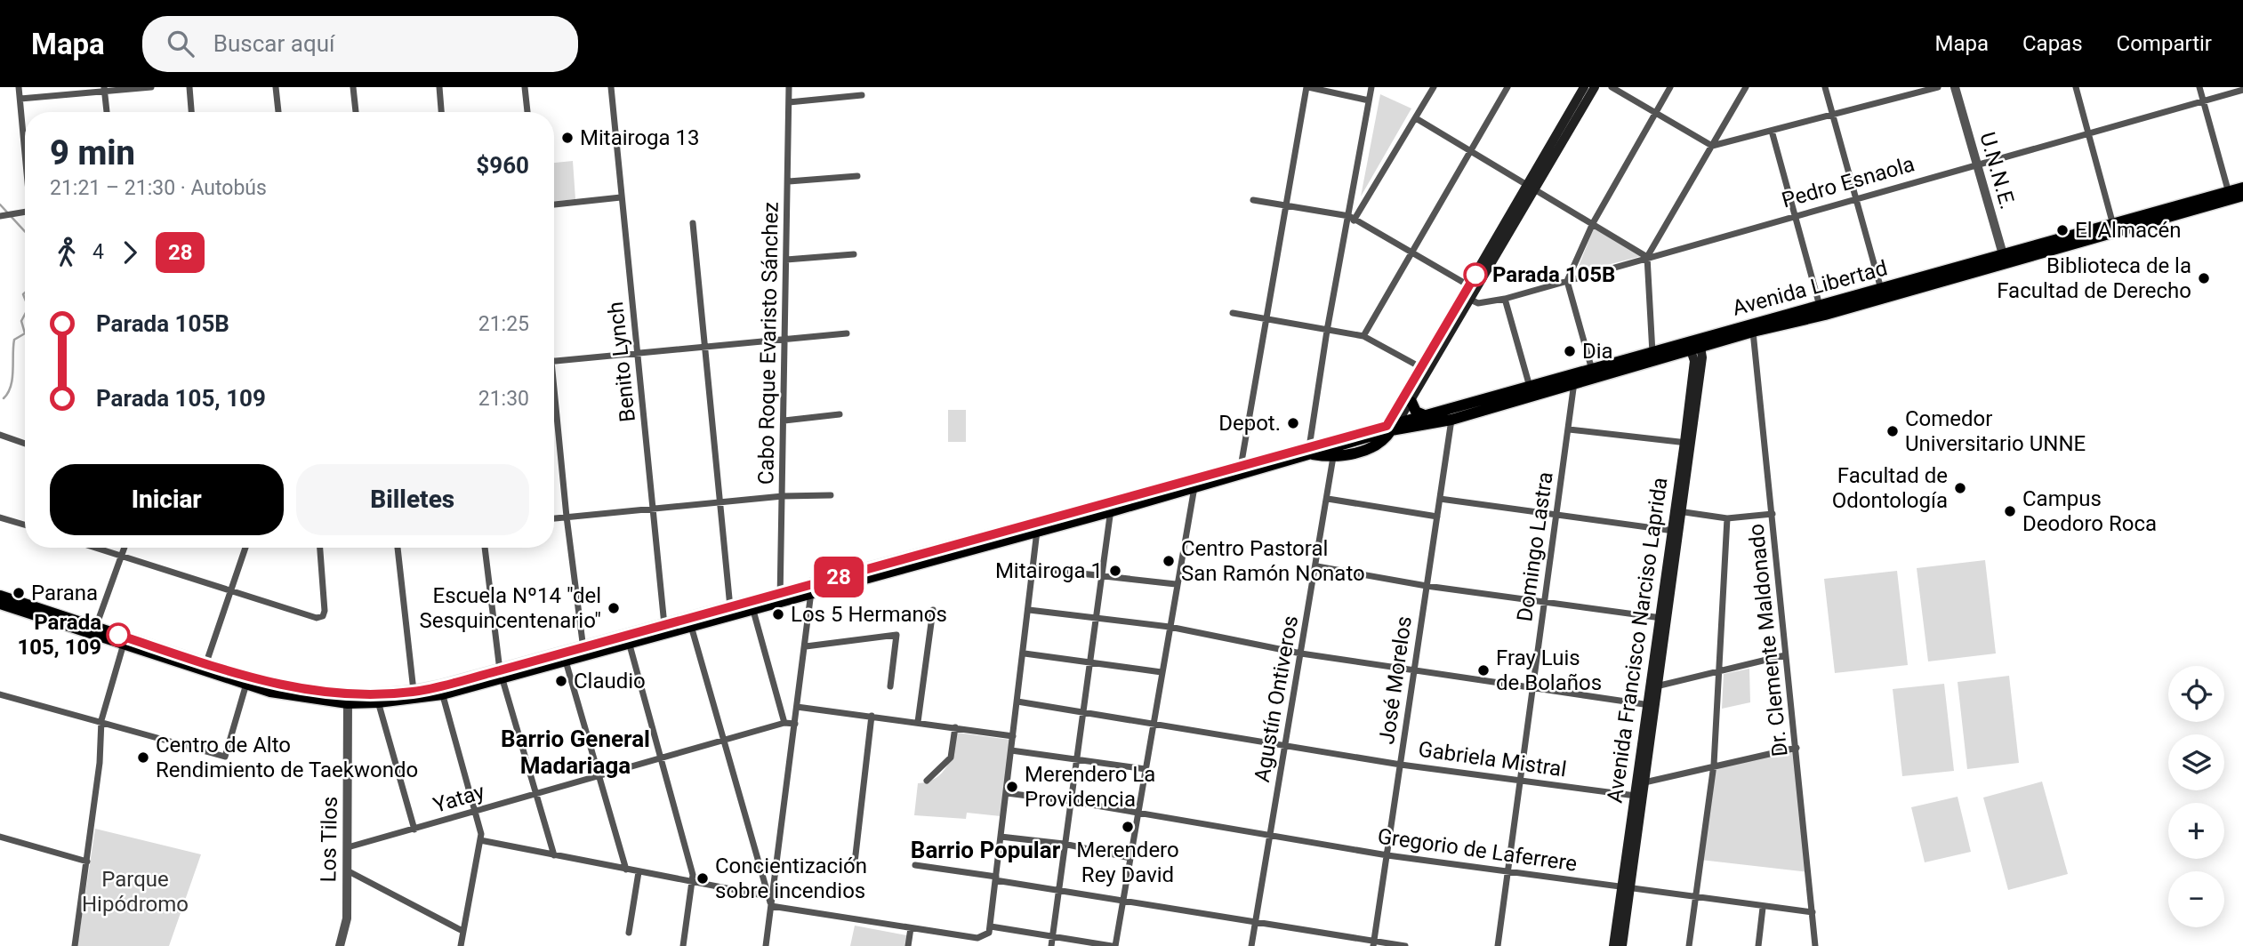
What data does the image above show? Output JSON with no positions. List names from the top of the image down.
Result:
{
  "streets": {
    "main road": ["Avenida Libertad", "Avenida Francisco Narciso Laprida"],
    "street": [
      "U.N.N.E.",
      "Pedro Esnaola",
      "Cabo Roque Evaristo Sánchez",
      "Benito Lynch",
      "Domingo Lastra",
      "Dr. Clemente Maldonado",
      "José Morelos",
      "Agustín Ontiveros",
      "Gabriela Mistral",
      "Yatay",
      "Los Tilos",
      "Gregorio de Laferrere"
    ]
  },
  "crossings": [
    ["U.N.N.E.", "Pedro Esnaola"],
    ["U.N.N.E.", "Avenida Libertad"],
    ["Avenida Libertad", "Domingo Lastra"],
    ["Avenida Libertad", "Avenida Francisco Narciso Laprida"],
    ["Avenida Libertad", "Dr. Clemente Maldonado"],
    ["Avenida Libertad", "José Morelos"],
    ["Domingo Lastra", "Gabriela Mistral"],
    ["Domingo Lastra", "Gregorio de Laferrere"],
    ["Avenida Francisco Narciso Laprida", "Gabriela Mistral"],
    ["Avenida Francisco Narciso Laprida", "Gregorio de Laferrere"],
    ["Dr. Clemente Maldonado", "Gregorio de Laferrere"],
    ["José Morelos", "Gabriela Mistral"],
    ["José Morelos", "Gregorio de Laferrere"],
    ["Agustín Ontiveros", "Gabriela Mistral"],
    ["Agustín Ontiveros", "Gregorio de Laferrere"],
    ["Yatay", "Los Tilos"]
  ],
  "districts": ["Barrio General Madariaga", "Barrio Popular"],
  "parks": ["Parque Hipódromo"],
  "places": [
    "Mitairoga 13",
    "El Almacén",
    "Parada 105B",
    "Biblioteca de la Facultad de Derecho",
    "Dia",
    "Depot.",
    "Comedor Universitario UNNE",
    "Facultad de Odontología",
    "Campus Deodoro Roca",
    "Centro Pastoral San Ramón Nonato",
    "Mitairoga 1",
    "Parana",
    "Escuela Nº14 \"del Sesquincentenario\"",
    "Los 5 Hermanos",
    "Parada 105, 109",
    "Fray Luis de Bolaños",
    "Claudio",
    "Centro de Alto Rendimiento de Taekwondo",
    "Merendero La Providencia",
    "Merendero Rey David",
    "Concientización sobre incendios"
  ],
  "lines": ["bus line 28"],
  "page": {
    "header": "Mapa",
    "search": "Buscar aquí",
    "nav": ["Mapa", "Capas", "Compartir"],
    "on_map": "28",
    "heading": ["9 min", "21:21 – 21:30 · Autobús", "$960"],
    "legs": ["4", "28"],
    "list": [
      {
        "name": "Parada 105B",
        "value": "21:25"
      },
      {
        "name": "Parada 105, 109",
        "value": "21:30"
      }
    ],
    "buttons": ["Iniciar", "Billetes"],
    "map_buttons": ["+", "−"]
  }
}
